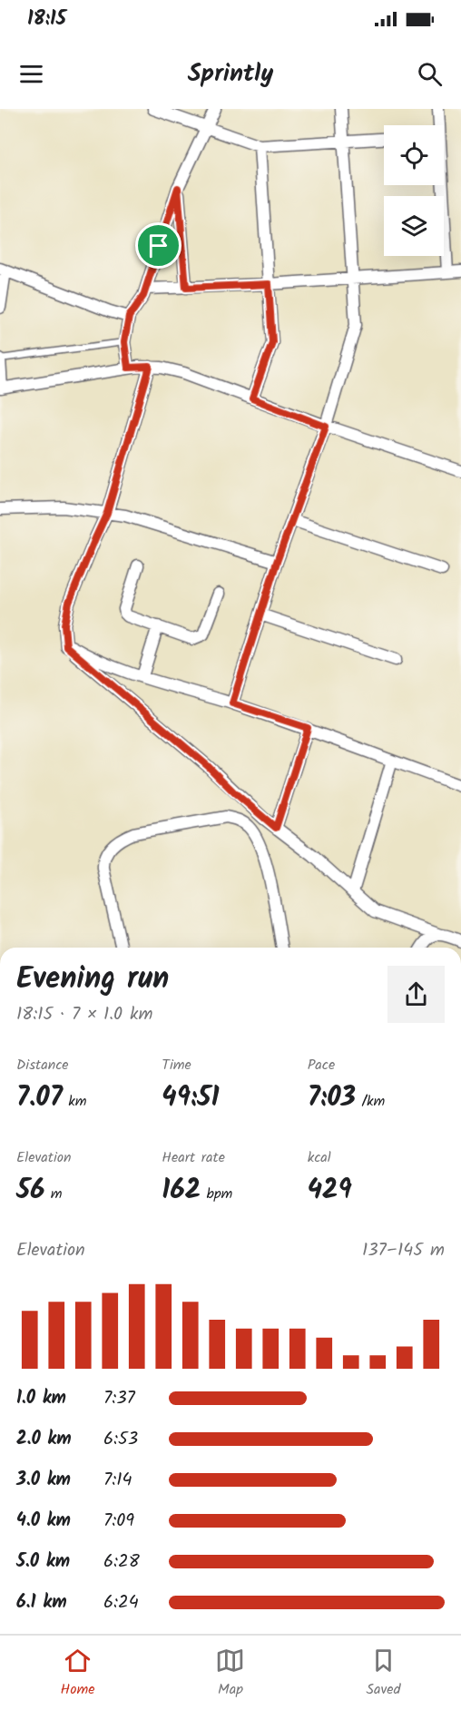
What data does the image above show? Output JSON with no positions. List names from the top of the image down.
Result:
{
  "page": {
    "status": "18:15",
    "header": "Sprintly",
    "heading": ["Evening run", "18:15 · 7 × 1.0 km"],
    "stats": [
      ["Distance", "7.07 km"],
      ["Time", "49:51"],
      ["Pace", "7:03 /km"],
      ["Elevation", "56 m"],
      ["Heart rate", "162 bpm"],
      ["kcal", "429"]
    ],
    "chart": ["Elevation", "137–145 m"],
    "list": [
      {
        "name": "1.0 km",
        "note": "7:37"
      },
      {
        "name": "2.0 km",
        "note": "6:53"
      },
      {
        "name": "3.0 km",
        "note": "7:14"
      },
      {
        "name": "4.0 km",
        "note": "7:09"
      },
      {
        "name": "5.0 km",
        "note": "6:28"
      },
      {
        "name": "6.1 km",
        "note": "6:24"
      }
    ],
    "tabs": ["Home", "Map", "Saved"]
  }
}
